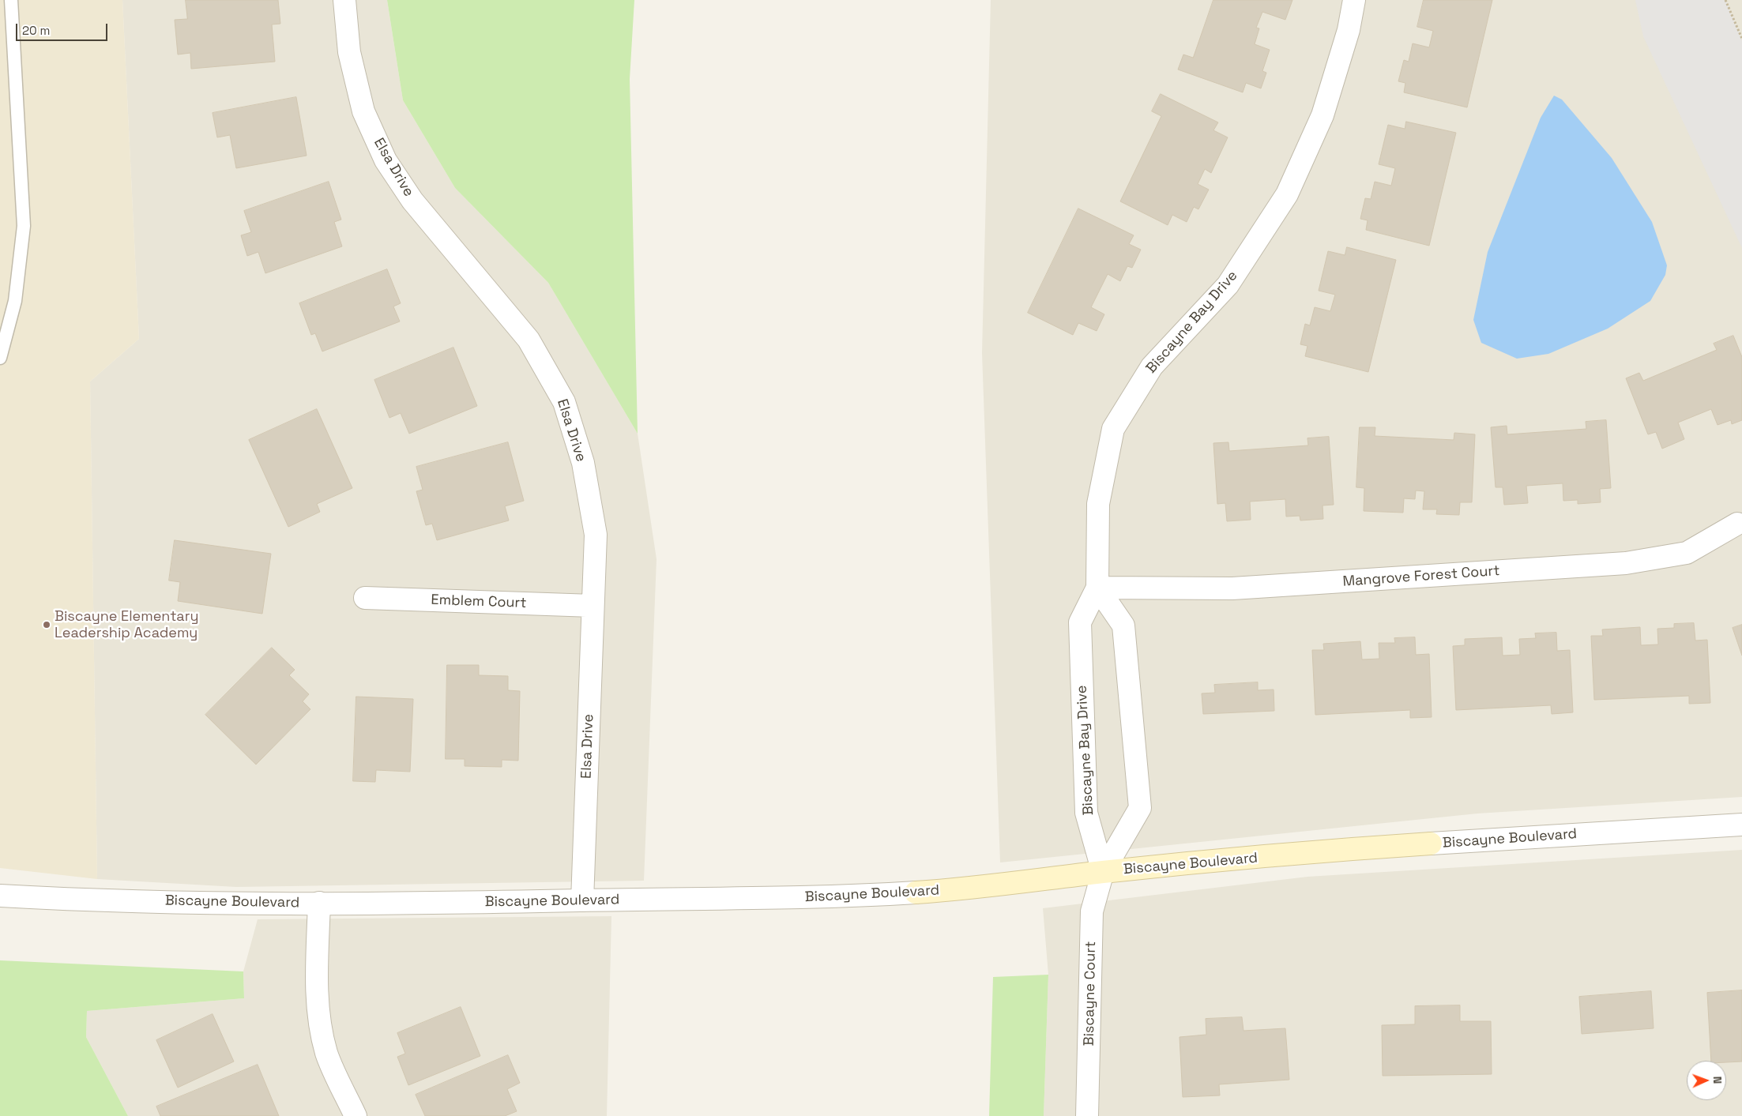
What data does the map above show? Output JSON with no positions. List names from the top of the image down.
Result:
{
  "streets": {
    "main road": ["Biscayne Boulevard"],
    "street": [
      "Elsa Drive",
      "Biscayne Bay Drive",
      "Mangrove Forest Court",
      "Emblem Court",
      "Biscayne Court"
    ]
  },
  "crossings": [
    ["Elsa Drive", "Emblem Court"],
    ["Elsa Drive", "Biscayne Boulevard"],
    ["Biscayne Bay Drive", "Mangrove Forest Court"],
    ["Biscayne Bay Drive", "Biscayne Boulevard"],
    ["Biscayne Bay Drive", "Biscayne Court"],
    ["Biscayne Boulevard", "Biscayne Court"]
  ],
  "places": ["Biscayne Elementary Leadership Academy"],
  "scale_bar": "20 m",
  "north": "right"
}
